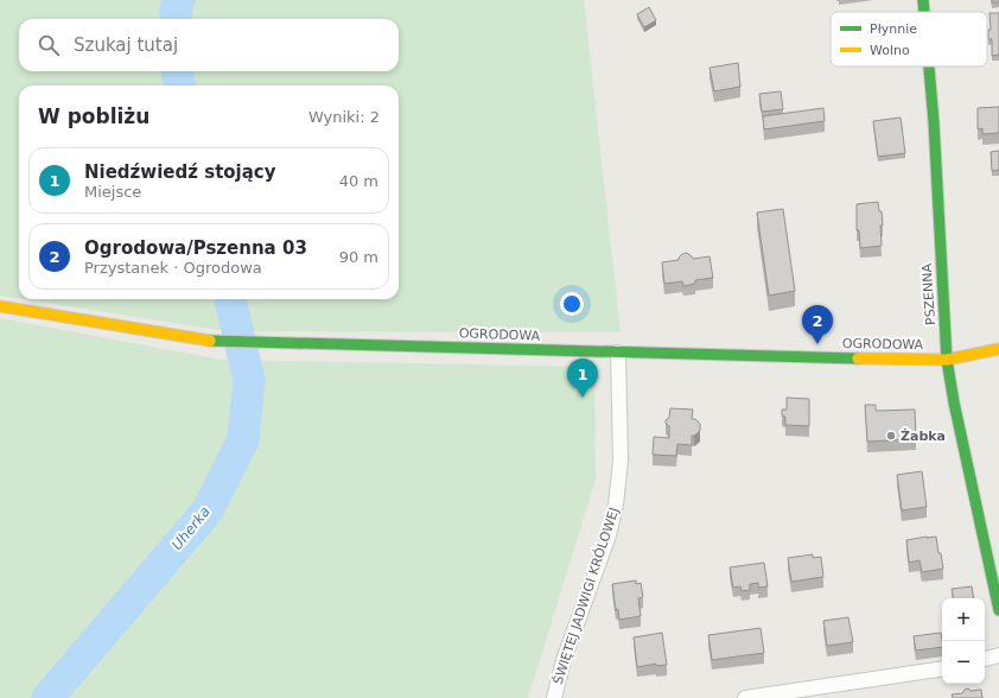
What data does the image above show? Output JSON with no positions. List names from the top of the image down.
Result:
{
  "streets": {
    "street": ["PSZENNA", "OGRODOWA", "ŚWIĘTEJ JADWIGI KRÓLOWEJ"]
  },
  "crossings": [
    ["PSZENNA", "OGRODOWA"],
    ["OGRODOWA", "ŚWIĘTEJ JADWIGI KRÓLOWEJ"]
  ],
  "water": ["Uherka"],
  "places": ["Żabka"],
  "legend": ["Płynnie", "Wolno"],
  "page": {
    "search": "Szukaj tutaj",
    "heading": ["W pobliżu", "Wyniki: 2"],
    "list": [
      {
        "mark": "1",
        "name": "Niedźwiedź stojący",
        "note": "Miejsce",
        "value": "40 m"
      },
      {
        "mark": "2",
        "name": "Ogrodowa/Pszenna 03",
        "note": "Przystanek · Ogrodowa",
        "value": "90 m"
      }
    ],
    "pins": ["2", "1"],
    "map_buttons": ["+", "−"]
  }
}
